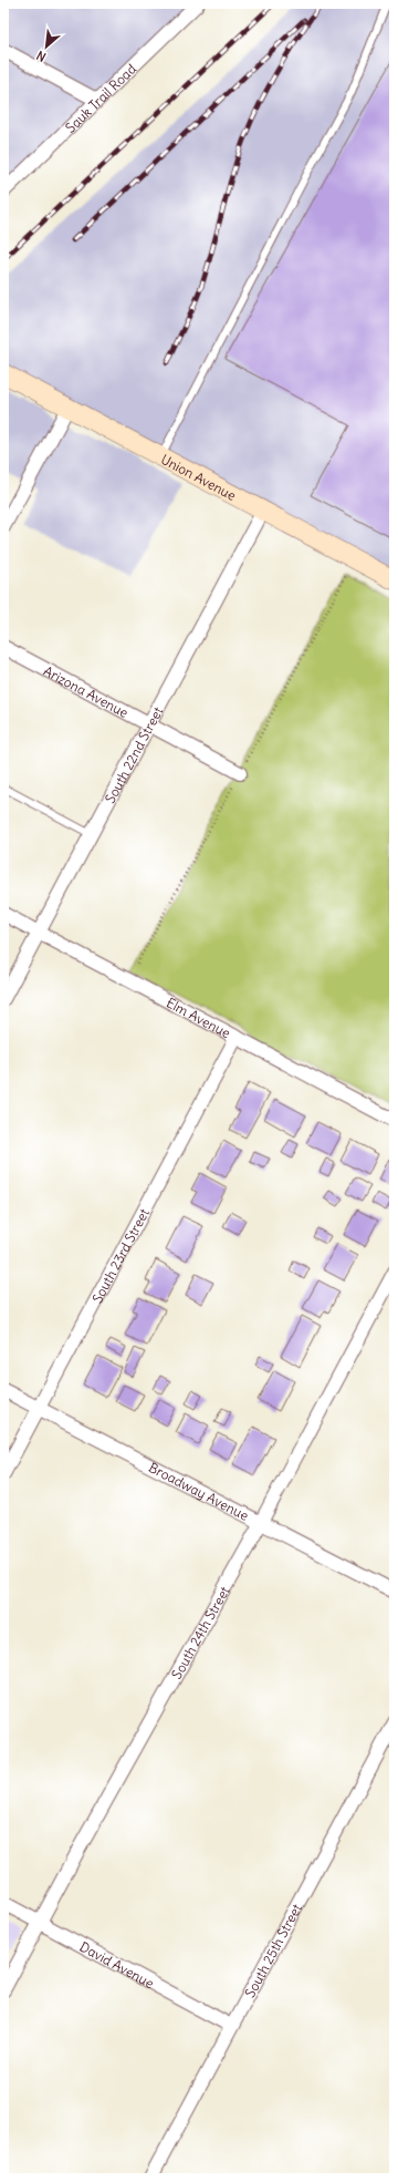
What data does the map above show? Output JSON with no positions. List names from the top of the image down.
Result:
{
  "streets": {
    "street": [
      "Sauk Trail Road",
      "Union Avenue",
      "Arizona Avenue",
      "South 22nd Street",
      "Elm Avenue",
      "South 23rd Street",
      "Broadway Avenue",
      "South 24th Street",
      "South 25th Street",
      "David Avenue"
    ]
  },
  "crossings": [
    ["Union Avenue", "South 22nd Street"],
    ["Arizona Avenue", "South 22nd Street"],
    ["South 22nd Street", "Elm Avenue"],
    ["Elm Avenue", "South 23rd Street"],
    ["South 23rd Street", "Broadway Avenue"],
    ["Broadway Avenue", "South 24th Street"],
    ["South 24th Street", "David Avenue"],
    ["South 25th Street", "David Avenue"]
  ],
  "north": "bottom left"
}
